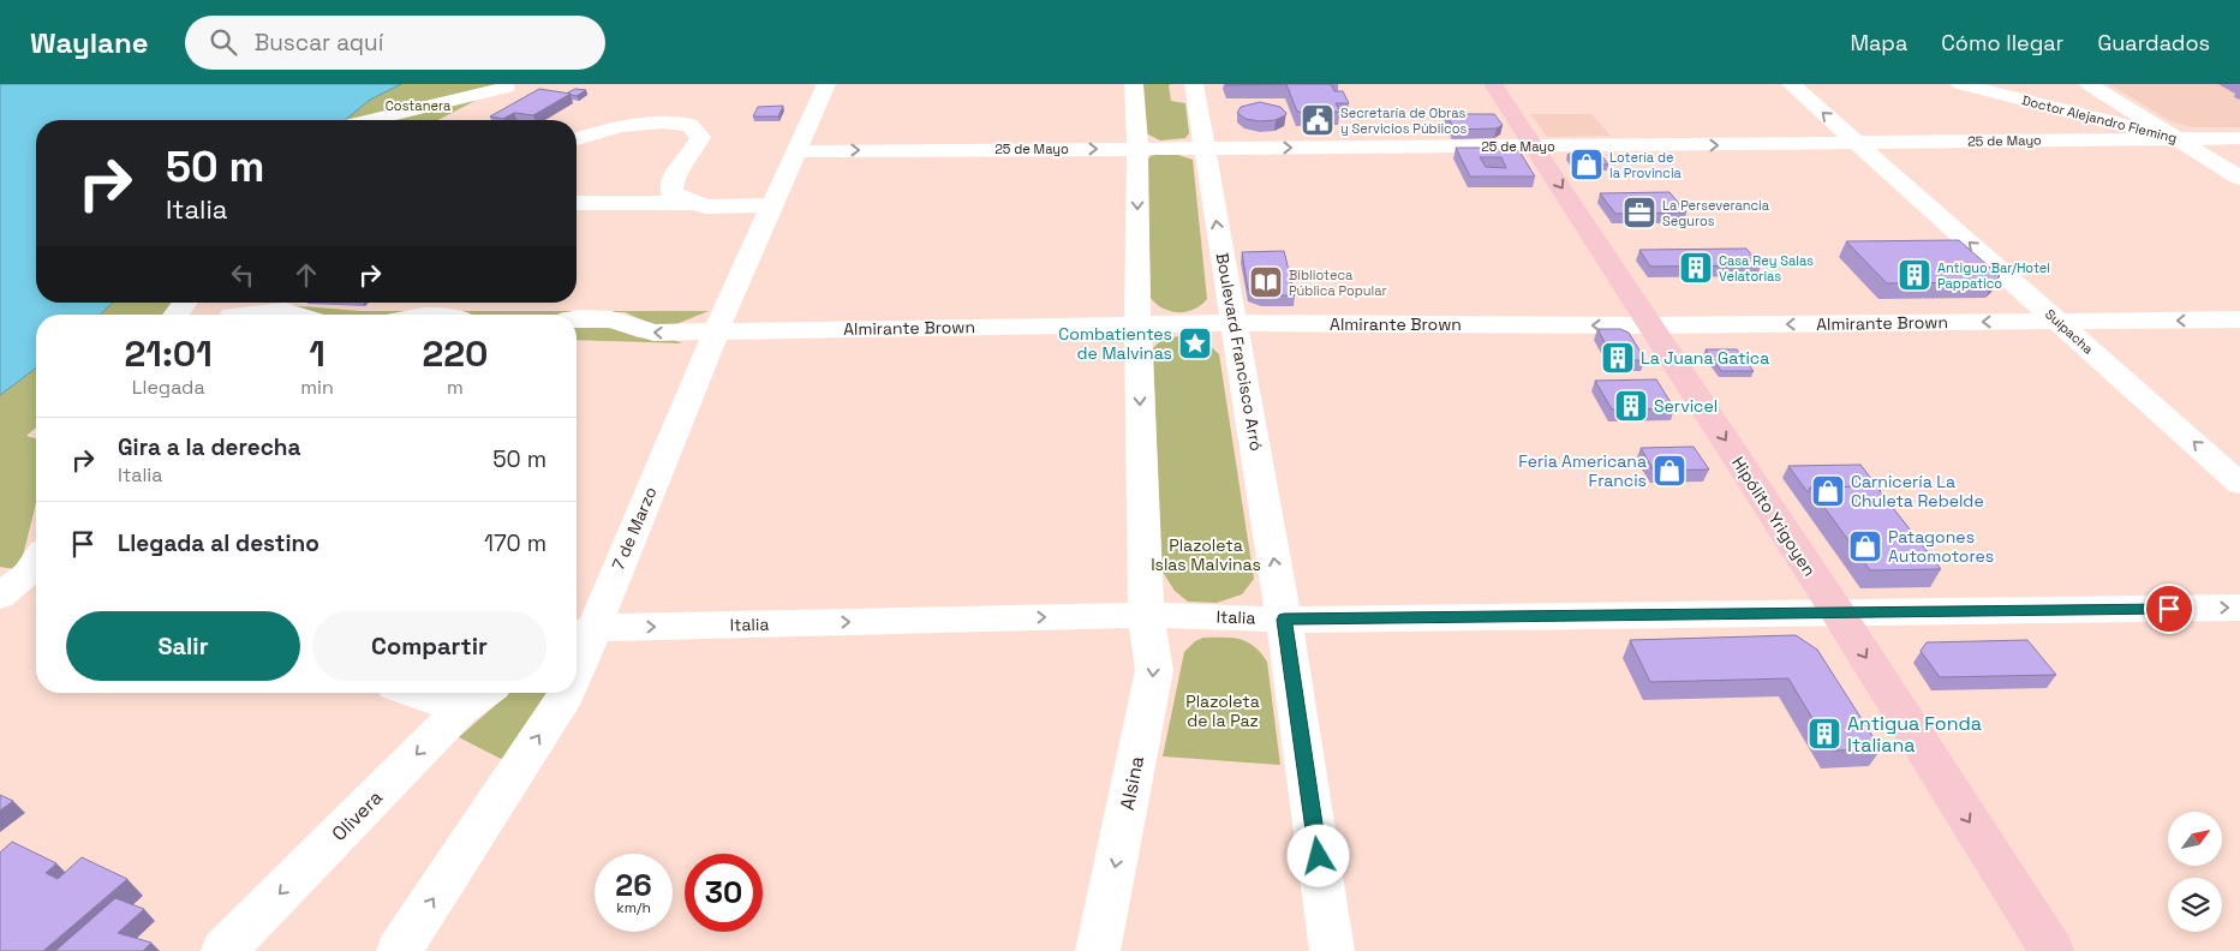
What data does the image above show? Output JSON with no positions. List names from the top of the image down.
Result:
{
  "streets": {
    "main road": ["Hipólito Yrigoyen"],
    "street": [
      "Doctor Alejandro Fleming",
      "25 de Mayo",
      "Almirante Brown",
      "Suipacha",
      "Boulevard Francisco Arró",
      "7 de Marzo",
      "Italia",
      "Alsina",
      "Olivera"
    ]
  },
  "crossings": [
    ["Doctor Alejandro Fleming", "25 de Mayo"],
    ["25 de Mayo", "Suipacha"],
    ["25 de Mayo", "Boulevard Francisco Arró"],
    ["25 de Mayo", "Hipólito Yrigoyen"],
    ["25 de Mayo", "7 de Marzo"],
    ["Almirante Brown", "Suipacha"],
    ["Almirante Brown", "Boulevard Francisco Arró"],
    ["Almirante Brown", "Hipólito Yrigoyen"],
    ["Almirante Brown", "7 de Marzo"],
    ["Boulevard Francisco Arró", "Italia"],
    ["Hipólito Yrigoyen", "Italia"],
    ["7 de Marzo", "Italia"],
    ["Italia", "Alsina"]
  ],
  "one_way": [
    "25 de Mayo",
    "Almirante Brown",
    "Suipacha",
    "Hipólito Yrigoyen",
    "Italia",
    "Alsina",
    "Olivera"
  ],
  "parks": ["Costanera", "Plazoleta Islas Malvinas", "Plazoleta de la Paz"],
  "places": {
    "public building": ["Secretaría de Obras y Servicios Públicos"],
    "shop": [
      "Lotería de la Provincia",
      "Feria Americana Francis",
      "Carnicería La Chuleta Rebelde",
      "Patagones Automotores"
    ],
    "office": ["La Perseverancia Seguros"],
    "building": [
      "Casa Rey Salas Velatorias",
      "Antiguo Bar/Hotel Pappatico",
      "La Juana Gatica",
      "Servicel",
      "Antigua Fonda Italiana"
    ],
    "library": ["Biblioteca Pública Popular"],
    "place": ["Combatientes de Malvinas"]
  },
  "north": "top right",
  "page": {
    "header": "Waylane",
    "search": "Buscar aquí",
    "nav": ["Mapa", "Cómo llegar", "Guardados"],
    "turn": ["50 m", "Italia"],
    "eta": [
      "21:01",
      "Llegada",
      "1",
      "min",
      "220",
      "m"
    ],
    "list": [
      {
        "name": "Gira a la derecha",
        "note": "Italia",
        "value": "50 m"
      },
      {
        "name": "Llegada al destino",
        "value": "170 m"
      }
    ],
    "buttons": ["Salir", "Compartir"],
    "speed": "26 km/h",
    "limit": "30"
  }
}
